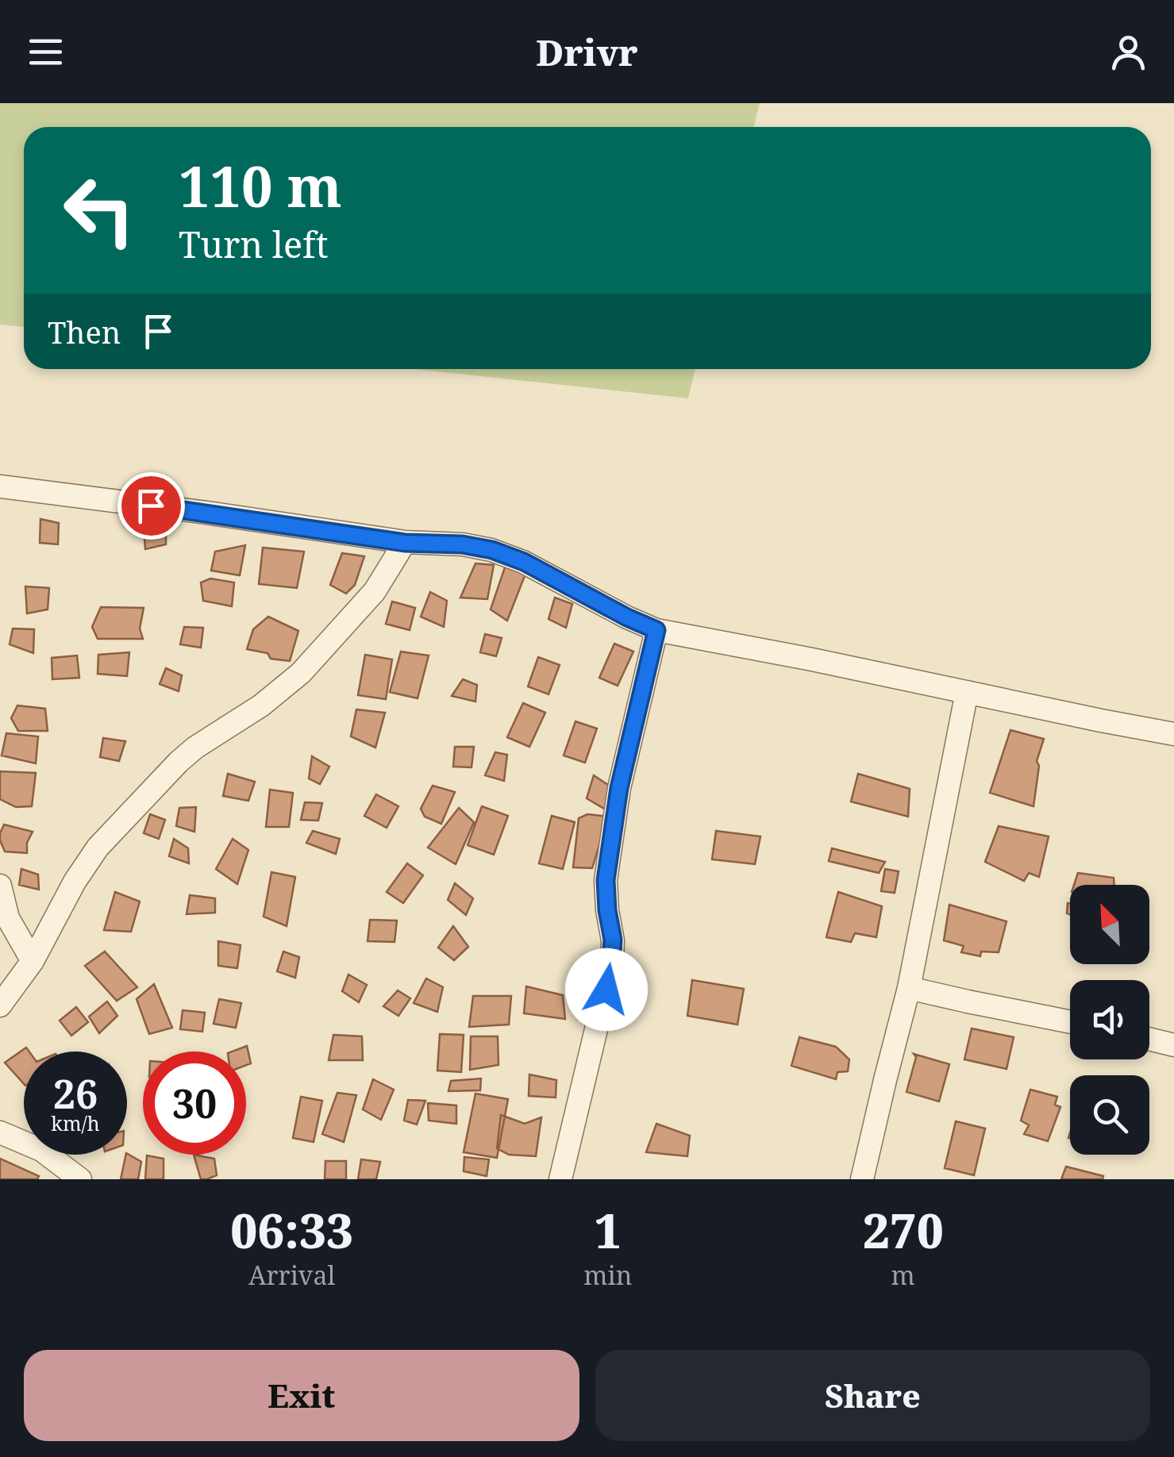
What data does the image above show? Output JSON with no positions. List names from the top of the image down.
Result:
{
  "north": "top left",
  "page": {
    "header": "Drivr",
    "turn": ["110 m", "Turn left"],
    "then": "Then",
    "speed": "26 km/h",
    "limit": "30",
    "eta": [
      "06:33",
      "Arrival",
      "1",
      "min",
      "270",
      "m"
    ],
    "buttons": ["Exit", "Share"]
  }
}
